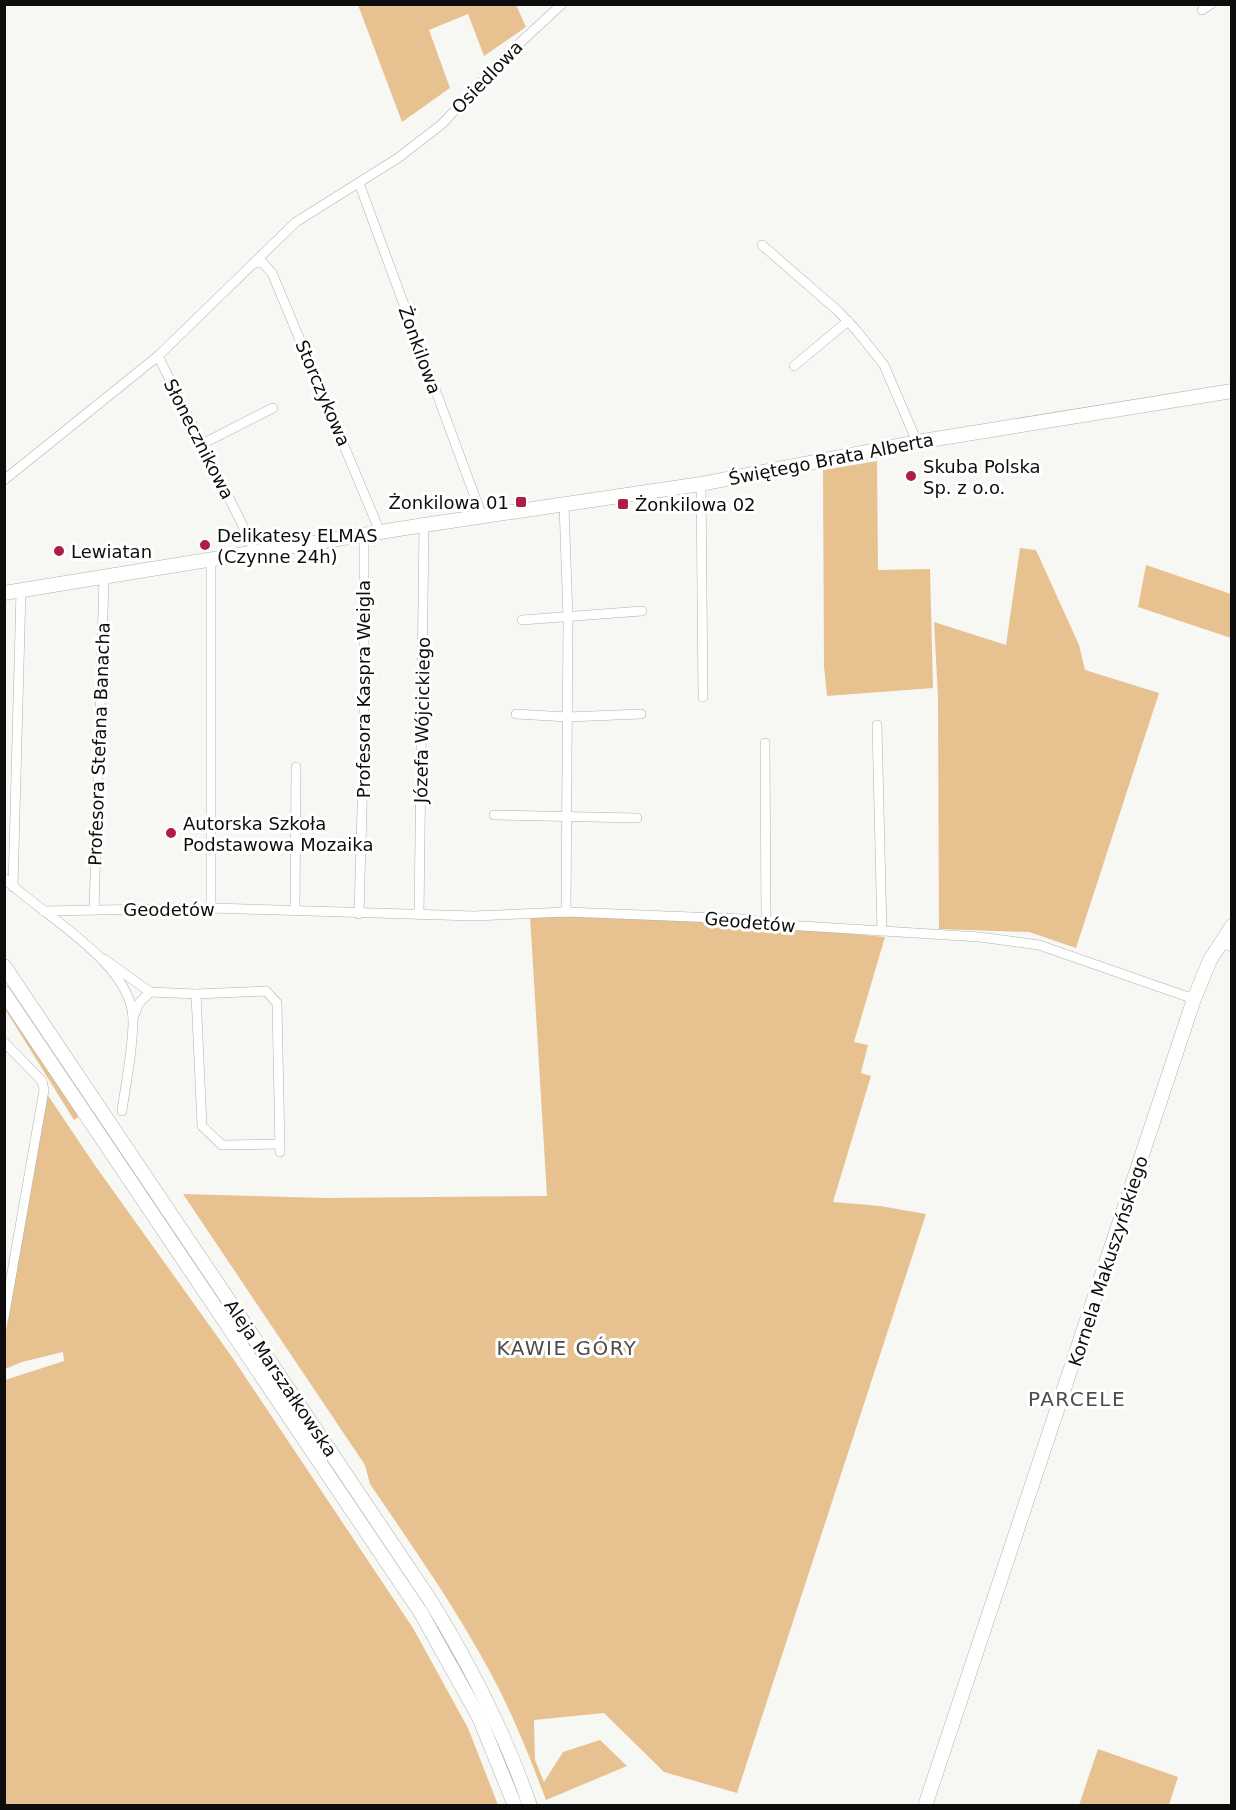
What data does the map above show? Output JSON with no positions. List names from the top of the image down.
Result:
{
  "streets": {
    "street": [
      "Osiedlowa",
      "Żonkilowa",
      "Storczykowa",
      "Słonecznikowa",
      "Świętego Brata Alberta",
      "Profesora Kaspra Weigla",
      "Józefa Wójcickiego",
      "Profesora Stefana Banacha",
      "Geodetów",
      "Kornela Makuszyńskiego",
      "Aleja Marszałkowska"
    ]
  },
  "crossings": [
    ["Osiedlowa", "Żonkilowa"],
    ["Osiedlowa", "Storczykowa"],
    ["Osiedlowa", "Słonecznikowa"],
    ["Żonkilowa", "Świętego Brata Alberta"],
    ["Storczykowa", "Świętego Brata Alberta"],
    ["Słonecznikowa", "Świętego Brata Alberta"],
    ["Świętego Brata Alberta", "Profesora Kaspra Weigla"],
    ["Świętego Brata Alberta", "Józefa Wójcickiego"],
    ["Świętego Brata Alberta", "Profesora Stefana Banacha"],
    ["Profesora Kaspra Weigla", "Geodetów"],
    ["Józefa Wójcickiego", "Geodetów"],
    ["Profesora Stefana Banacha", "Geodetów"],
    ["Geodetów", "Kornela Makuszyńskiego"]
  ],
  "districts": ["KAWIE GÓRY", "PARCELE"],
  "places": {
    "other": [
      "Skuba Polska Sp. z o.o.",
      "Delikatesy ELMAS (Czynne 24h)",
      "Lewiatan",
      "Autorska Szkoła Podstawowa Mozaika"
    ],
    "transit": ["Żonkilowa 01", "Żonkilowa 02"]
  }
}
